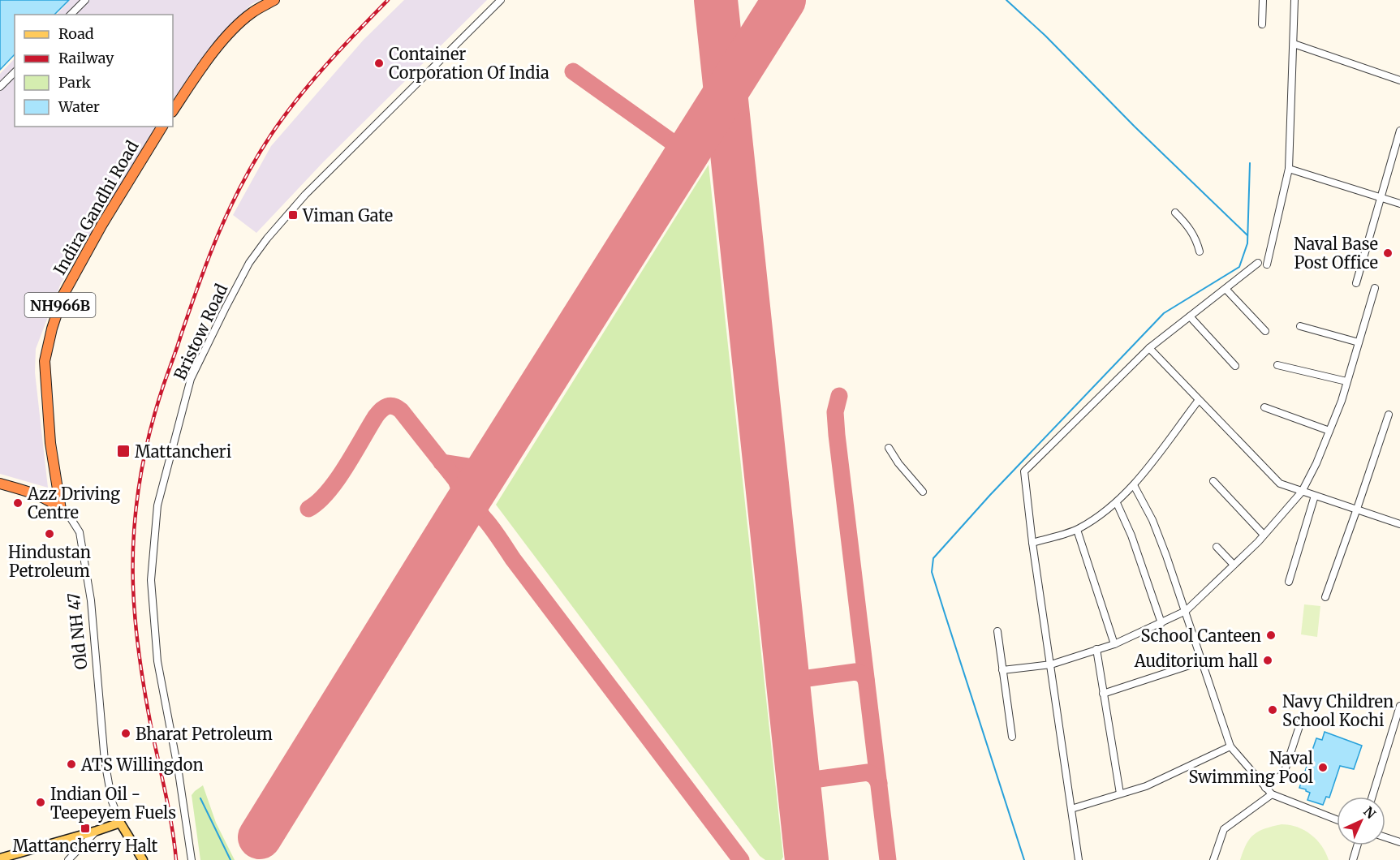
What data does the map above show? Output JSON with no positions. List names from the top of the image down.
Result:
{
  "streets": {
    "highway": ["Indira Gandhi Road", "NH966B", "Old NH 47"],
    "street": ["Bristow Road"]
  },
  "crossings": [
    ["Indira Gandhi Road", "Old NH 47"]
  ],
  "places": {
    "other": [
      "Container Corporation Of India",
      "Naval Base Post Office",
      "Azz Driving Centre",
      "Hindustan Petroleum",
      "School Canteen",
      "Auditorium hall",
      "Navy Children School Kochi",
      "Bharat Petroleum",
      "ATS Willingdon",
      "Naval Swimming Pool",
      "Indian Oil - Teepeyem Fuels"
    ],
    "transit": ["Viman Gate", "Mattancheri", "Mattancherry Halt"]
  },
  "legend": [
    "Road",
    "Railway",
    "Park",
    "Water"
  ],
  "north": "top right"
}
